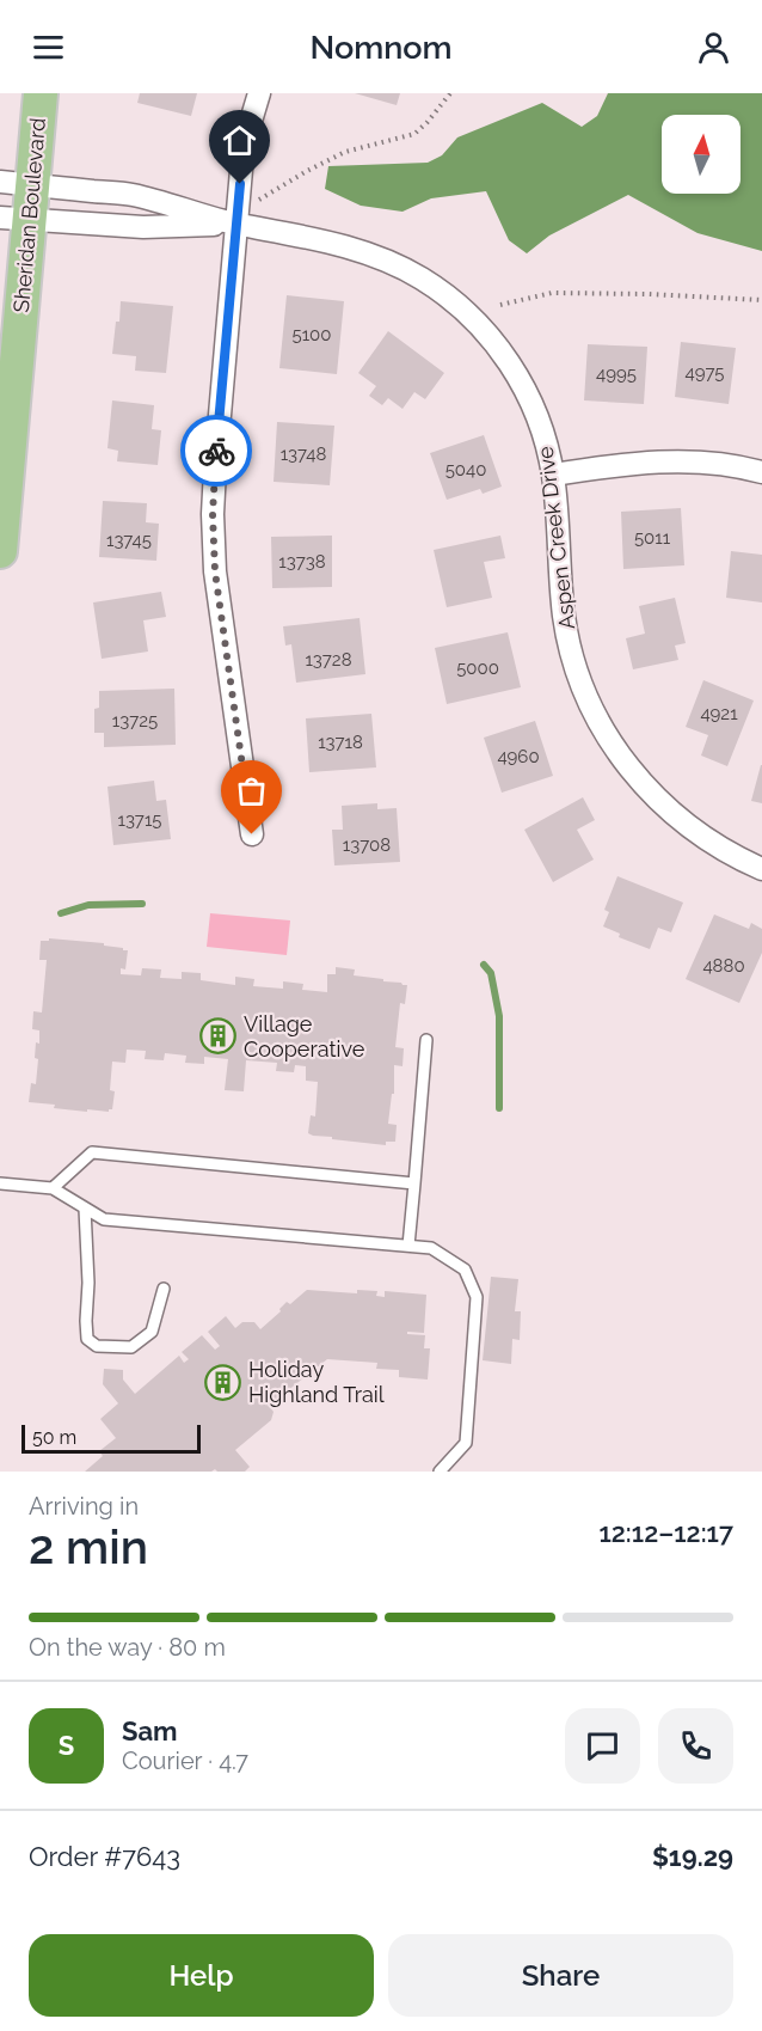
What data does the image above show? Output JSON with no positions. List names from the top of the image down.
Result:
{
  "streets": {
    "main road": ["Sheridan Boulevard"],
    "street": ["Aspen Creek Drive"]
  },
  "crossings": [
    ["Sheridan Boulevard", "Aspen Creek Drive"]
  ],
  "places": {
    "building": ["Village Cooperative", "Holiday Highland Trail"]
  },
  "house_numbers": [
    "5100",
    "4975",
    "4995",
    "13748",
    "5040",
    "5011",
    "13745",
    "13738",
    "13728",
    "5000",
    "4921",
    "13725",
    "13718",
    "4960",
    "13715",
    "13708",
    "4880"
  ],
  "scale_bar": "50 m",
  "north": "top",
  "page": {
    "header": "Nomnom",
    "scale": "50 m",
    "heading": ["2 min", "Arriving in", "12:12–12:17"],
    "panel": [
      "Sam",
      "Courier · 4.7",
      "Order #7643",
      "$19.29"
    ],
    "bar": "On the way · 80 m",
    "round": "S",
    "buttons": ["Help", "Share"]
  }
}
